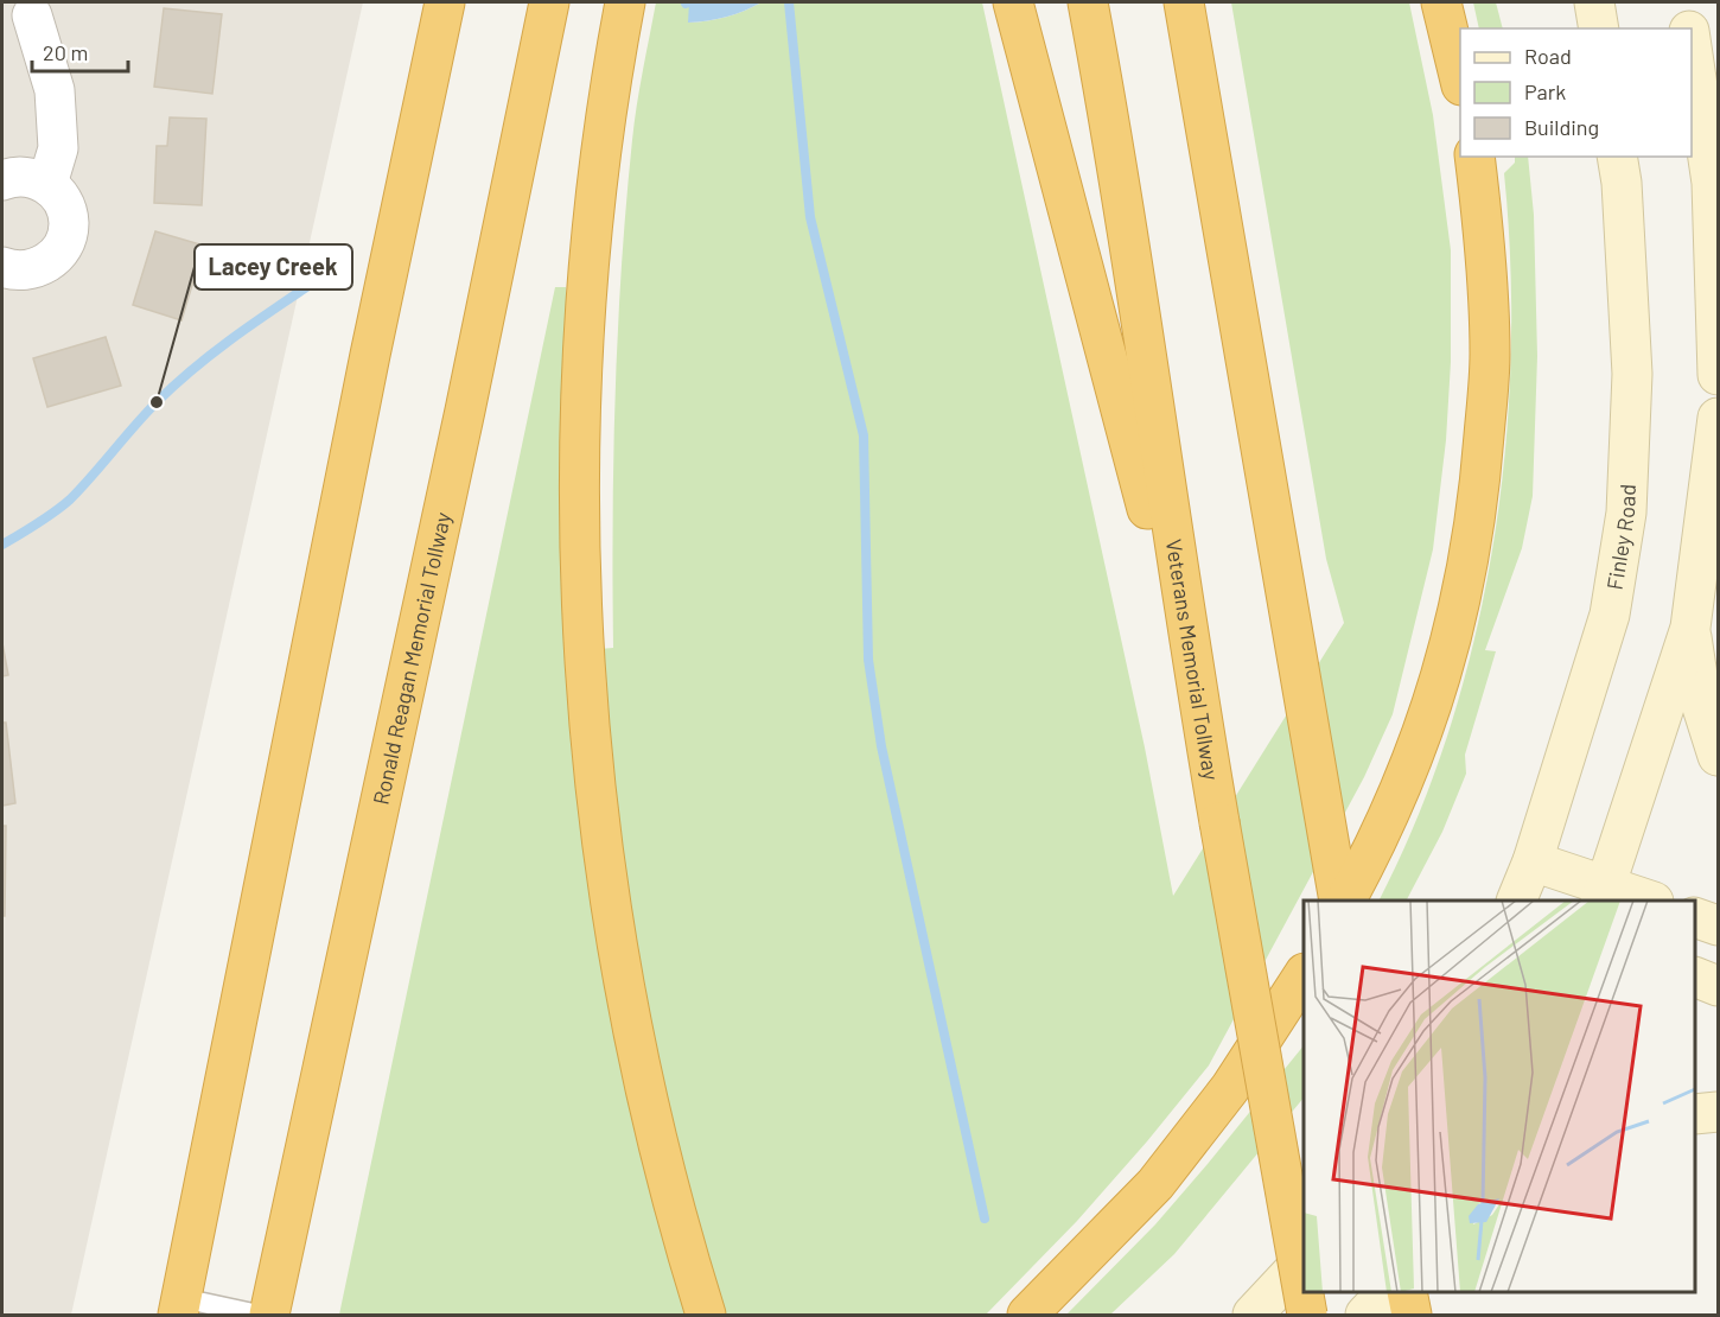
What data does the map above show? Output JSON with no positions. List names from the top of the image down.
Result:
{
  "streets": {
    "highway": ["Ronald Reagan Memorial Tollway", "Veterans Memorial Tollway"],
    "main road": ["Finley Road"]
  },
  "places": ["Lacey Creek"],
  "legend": ["Road", "Park", "Building"],
  "scale_bar": "20 m"
}
